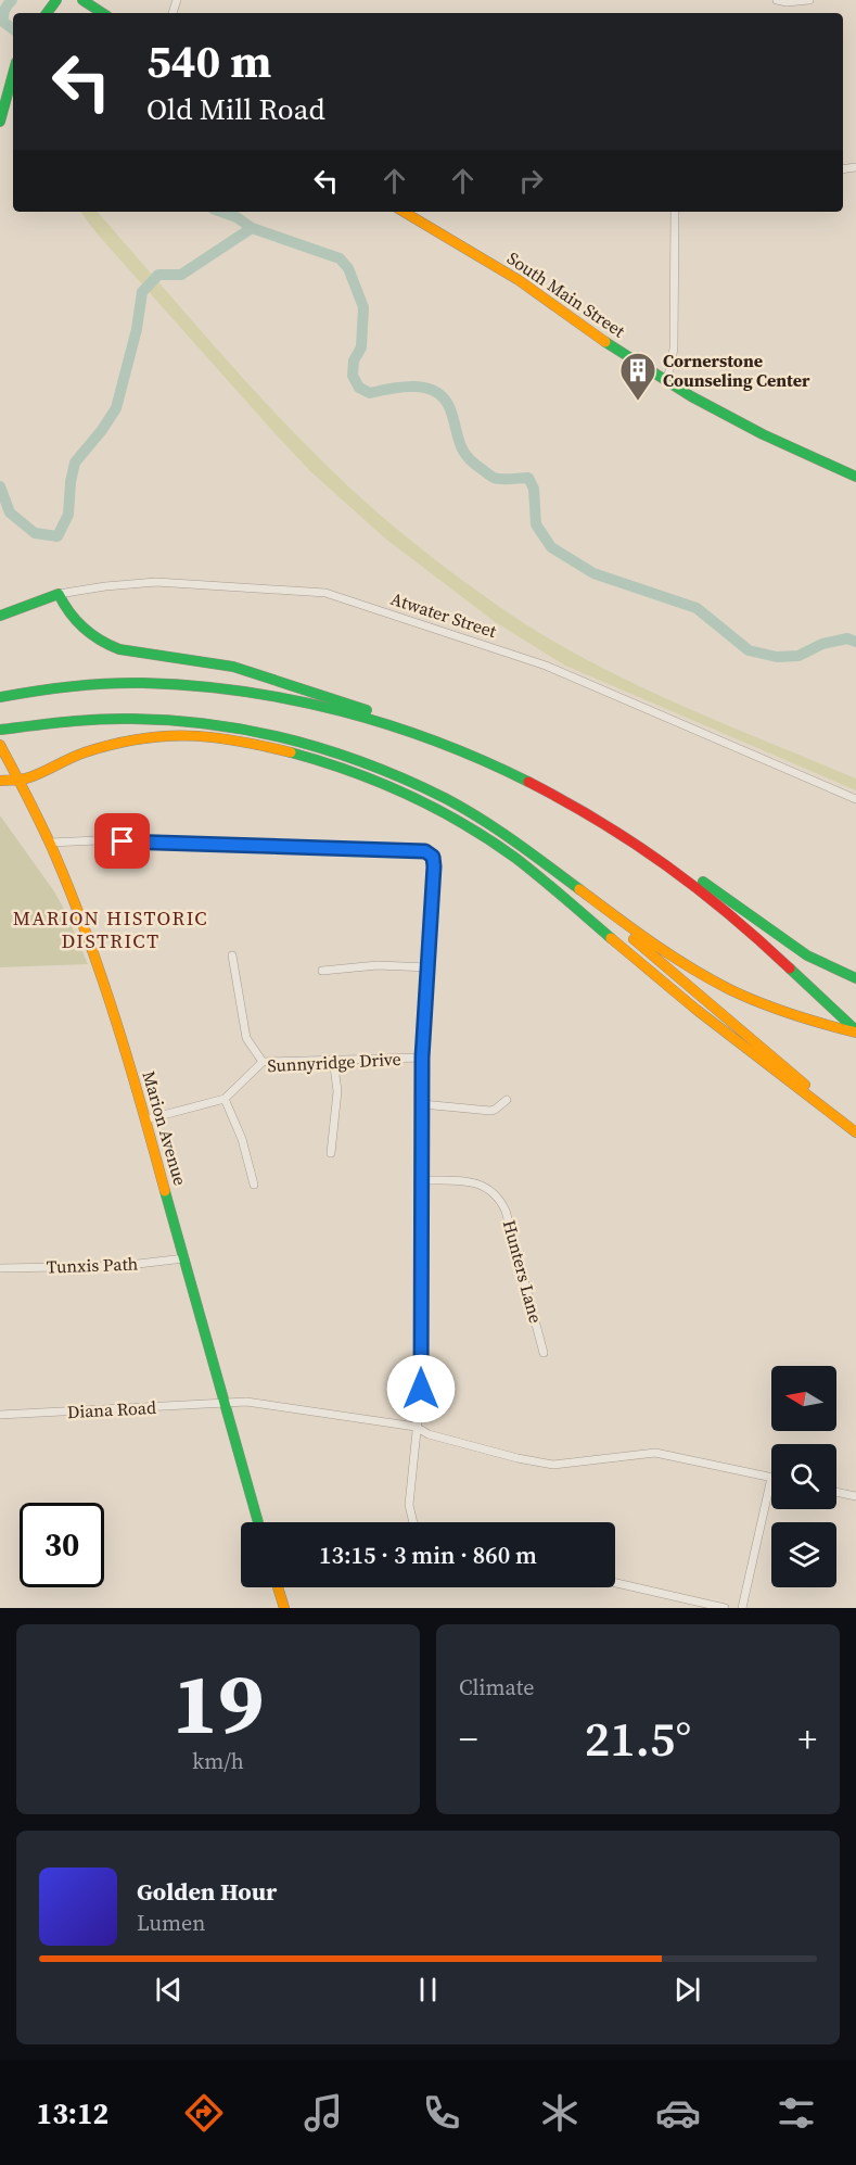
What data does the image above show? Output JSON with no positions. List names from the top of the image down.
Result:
{
  "streets": {
    "main road": ["South Main Street", "Atwater Street", "Marion Avenue"],
    "street": [
      "Sunnyridge Drive",
      "Tunxis Path",
      "Hunters Lane",
      "Diana Road"
    ]
  },
  "crossings": [
    ["Marion Avenue", "Tunxis Path"],
    ["Marion Avenue", "Diana Road"]
  ],
  "districts": ["MARION HISTORIC DISTRICT"],
  "places": {
    "building": ["Cornerstone Counseling Center"]
  },
  "north": "left",
  "page": {
    "turn": ["540 m", "Old Mill Road"],
    "limit": "30",
    "trip": "13:15 · 3 min · 860 m",
    "tile": [
      ["19", "km/h"],
      "Climate"
    ],
    "heat": ["−", "21.5°", "+"],
    "song": ["Golden Hour", "Lumen"],
    "tabs": "13:12"
  }
}
